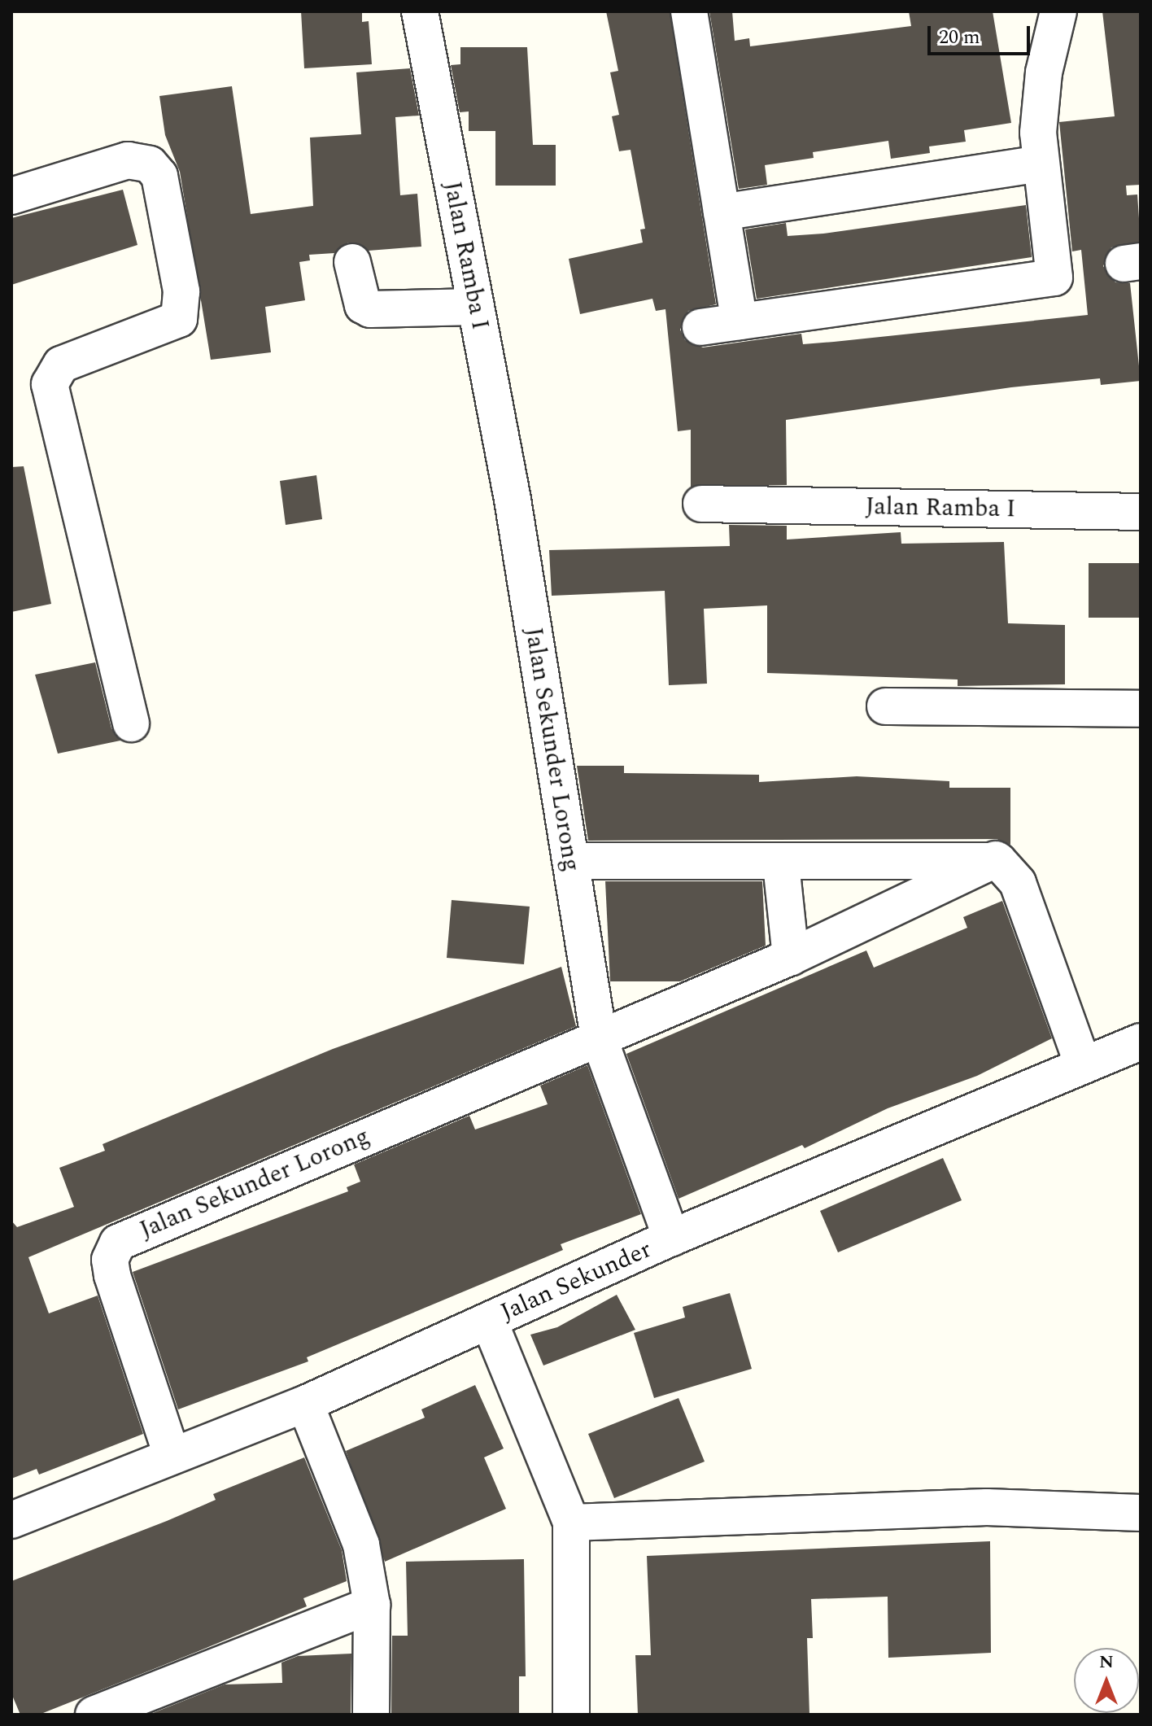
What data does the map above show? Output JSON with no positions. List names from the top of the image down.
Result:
{
  "streets": {
    "street": ["Jalan Ramba I", "Jalan Sekunder Lorong", "Jalan Sekunder"]
  },
  "crossings": [
    ["Jalan Ramba I", "Jalan Sekunder Lorong"],
    ["Jalan Sekunder Lorong", "Jalan Sekunder"]
  ],
  "scale_bar": "20 m",
  "north": "top"
}
